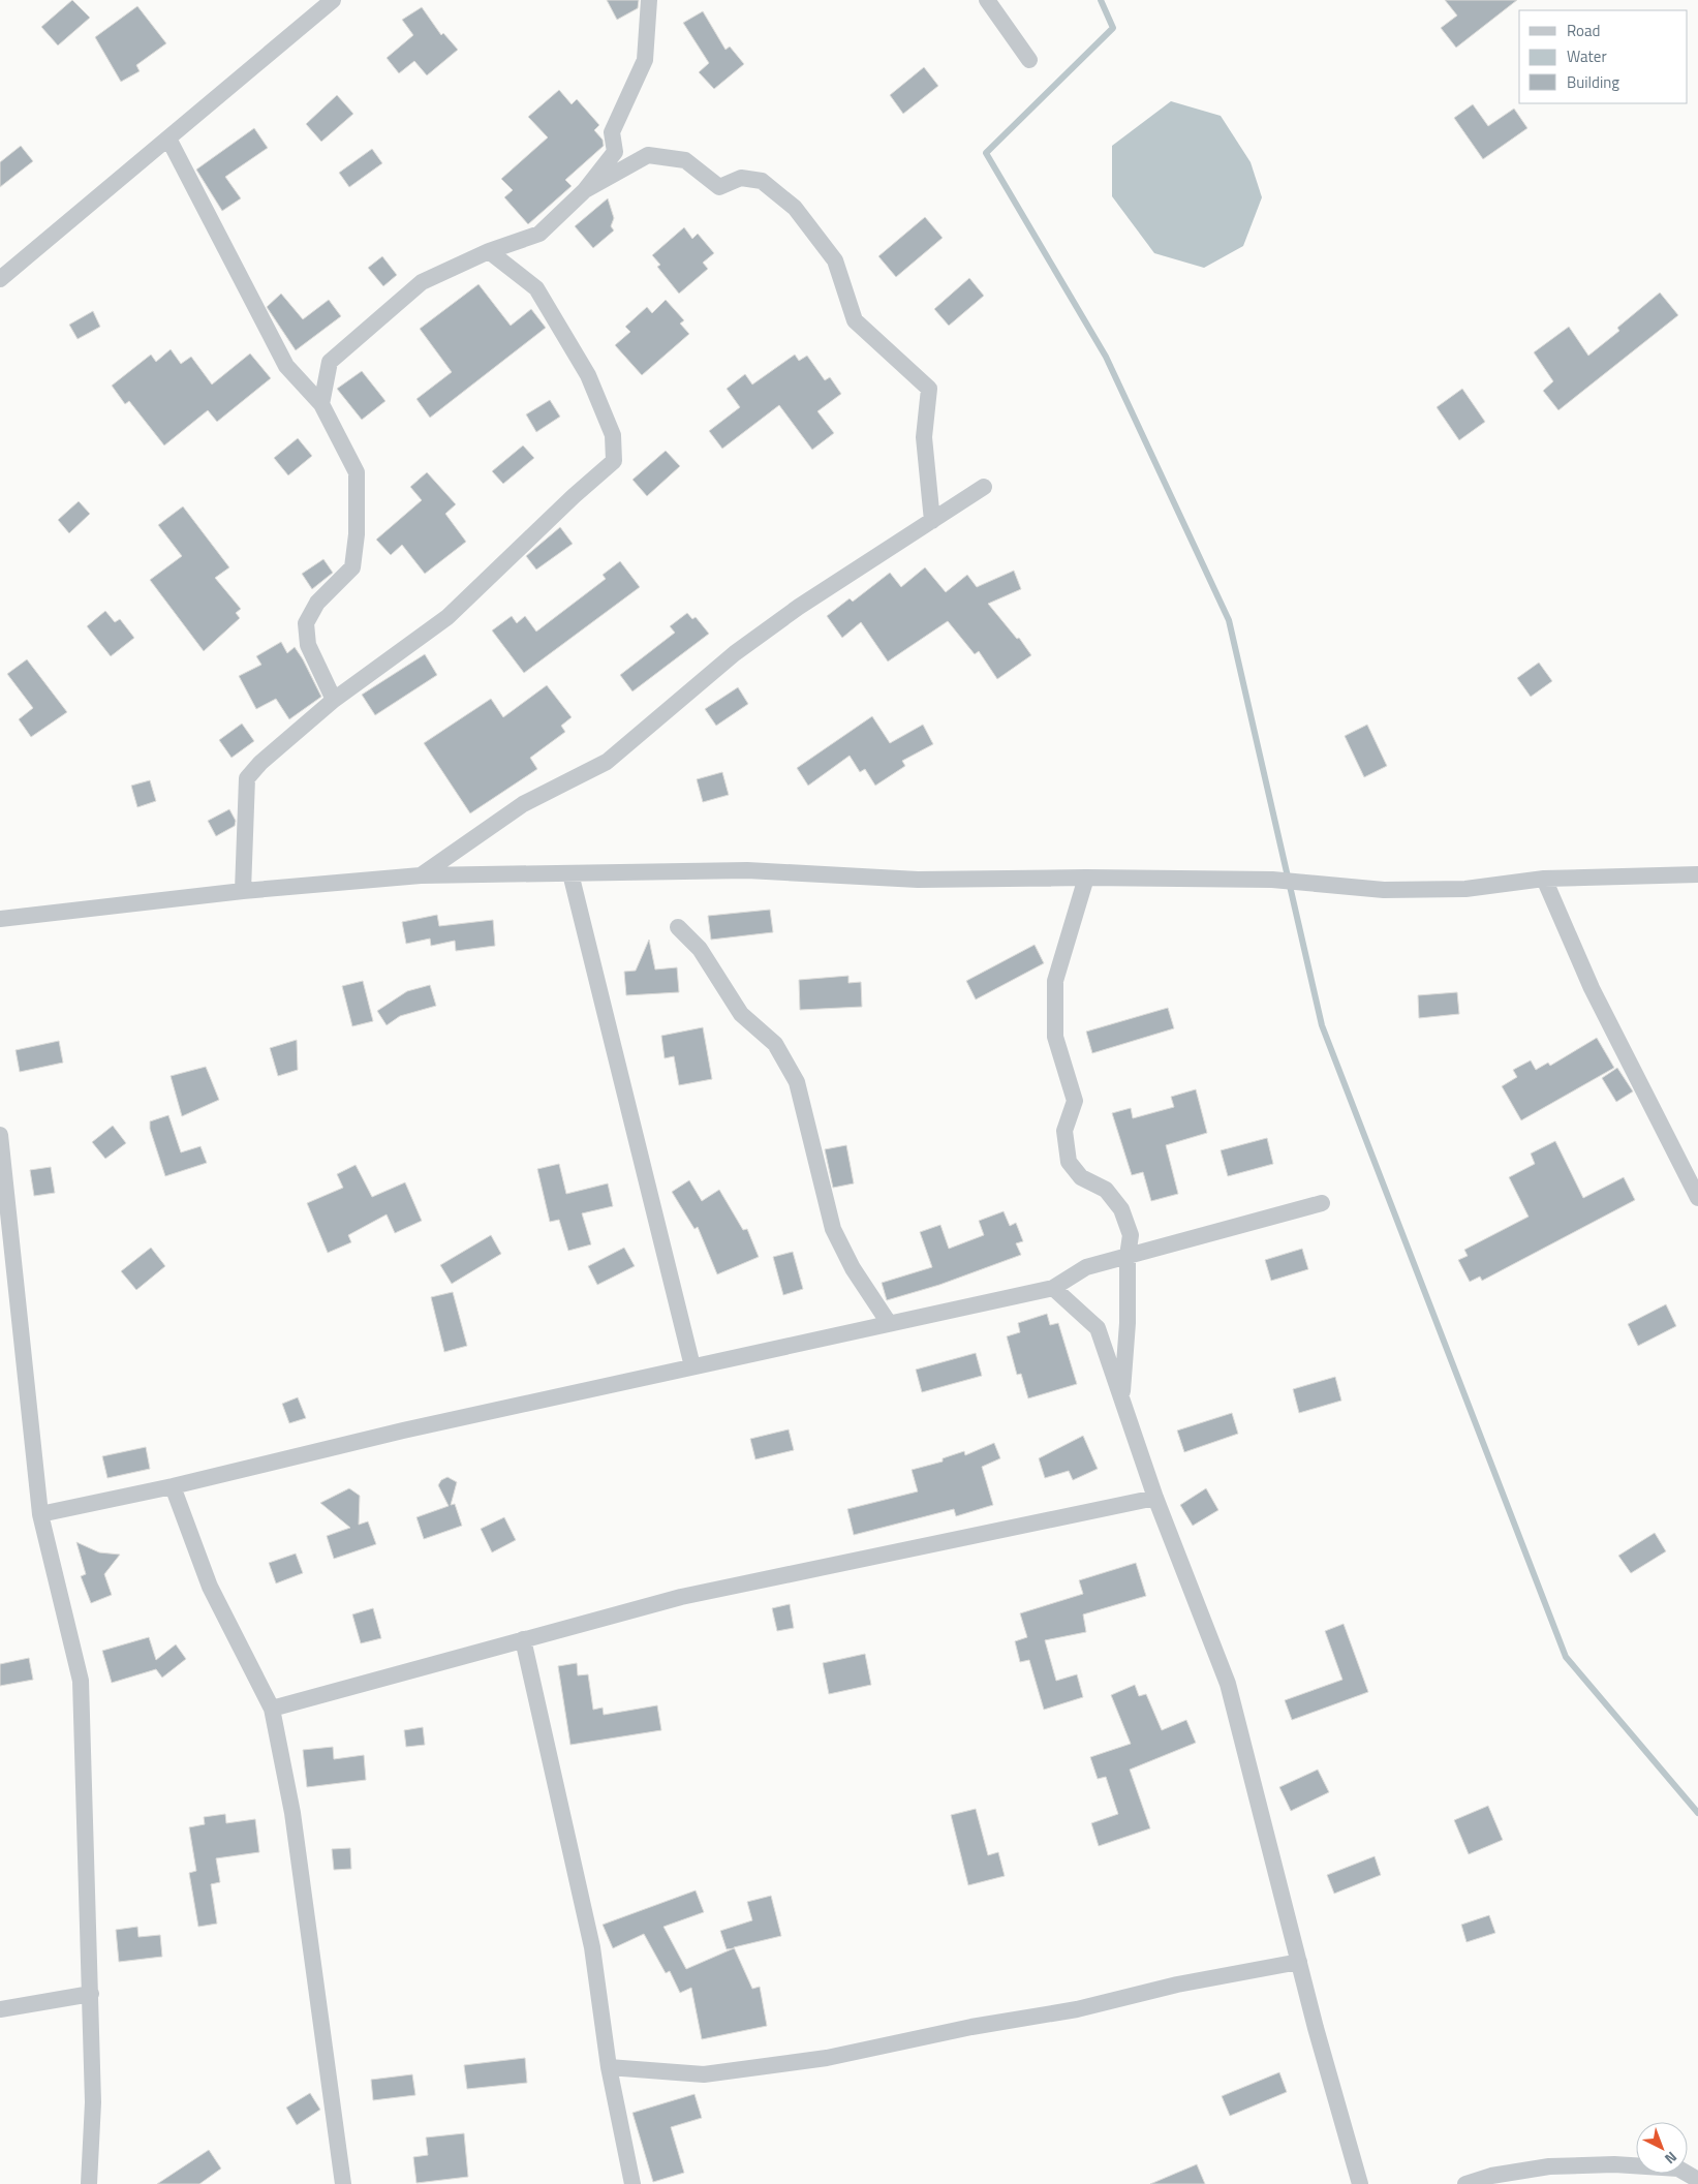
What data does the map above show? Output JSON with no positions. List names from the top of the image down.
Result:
{
  "legend": ["Road", "Water", "Building"],
  "north": "bottom right"
}
